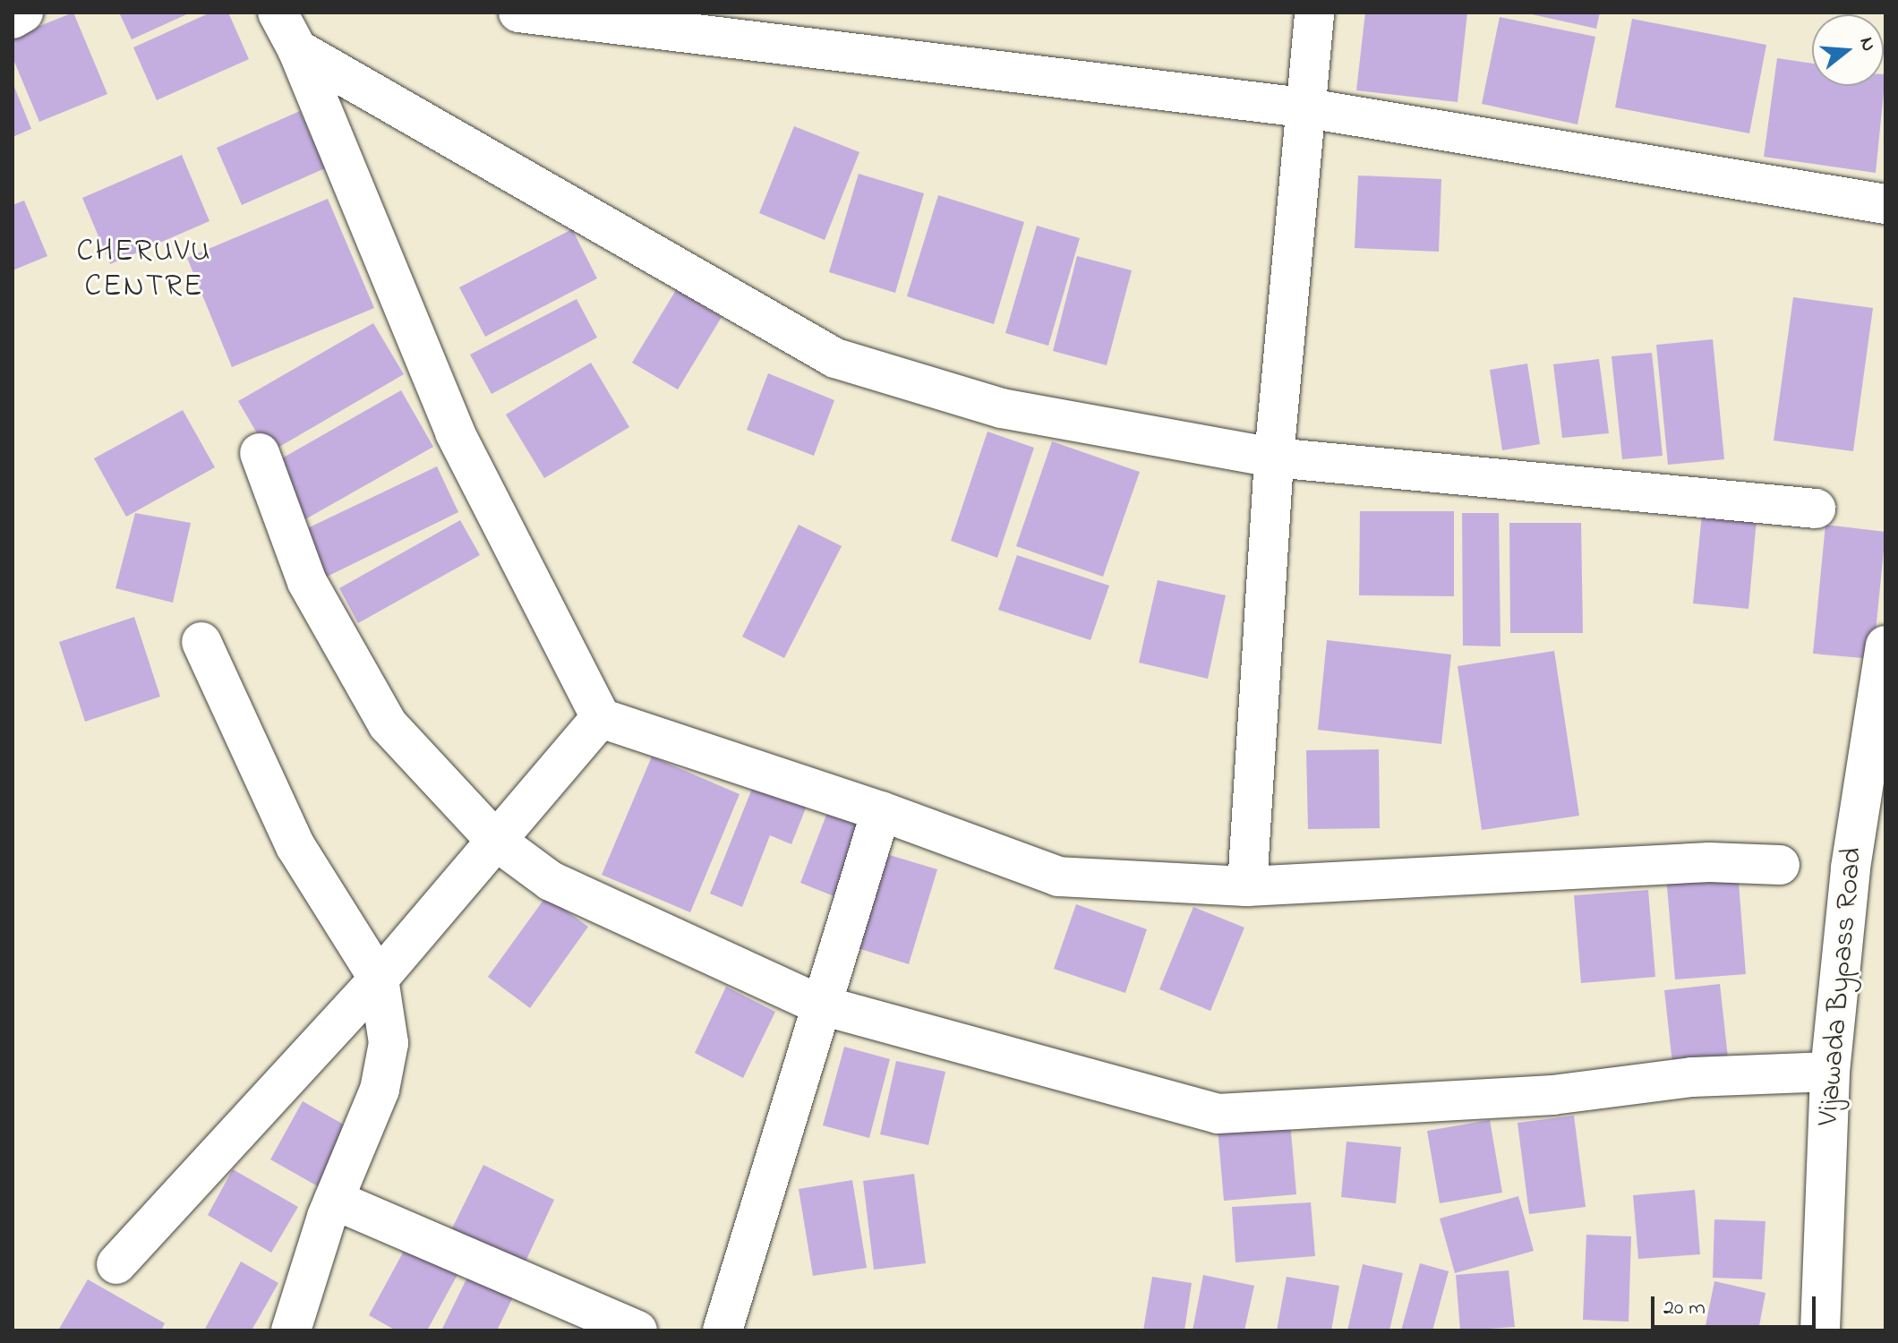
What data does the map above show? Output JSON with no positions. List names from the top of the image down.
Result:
{
  "streets": {
    "street": ["Vijawada Bypass Road"]
  },
  "districts": ["CHERUVU CENTRE"],
  "scale_bar": "20 m",
  "north": "right"
}
